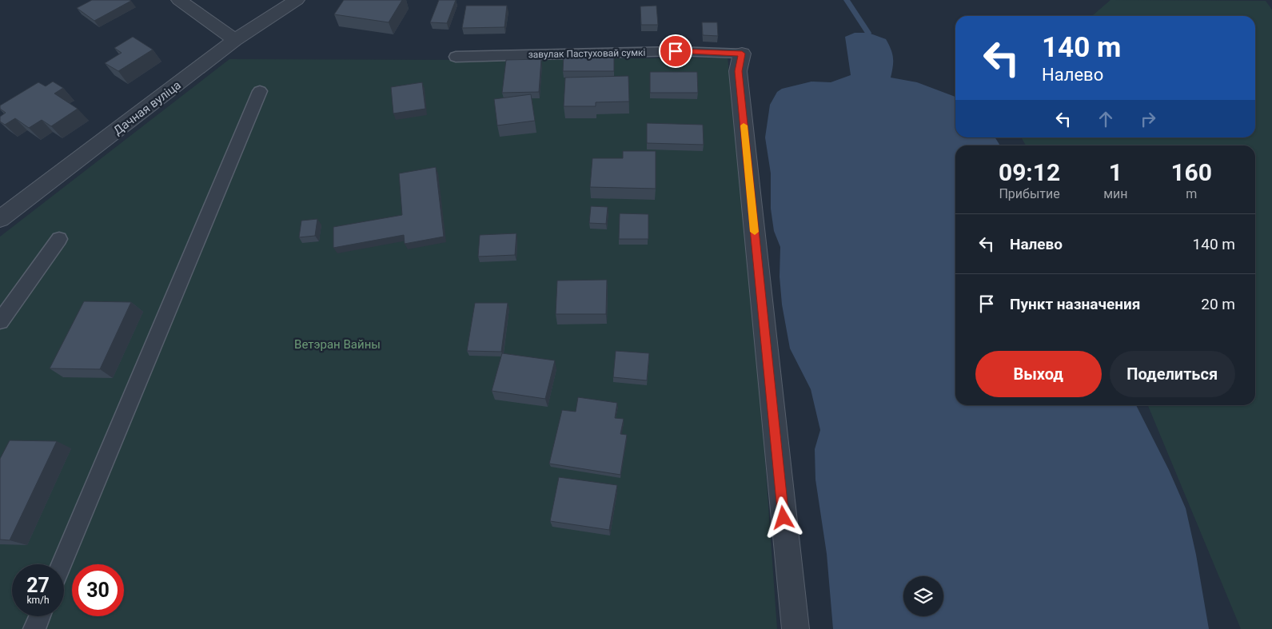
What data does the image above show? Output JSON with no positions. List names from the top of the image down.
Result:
{
  "streets": {
    "street": ["Дачная вуліца"],
    "lane": ["завулак Пастуховай сумкі"]
  },
  "parks": ["Ветэран Вайны"],
  "page": {
    "turn": ["140 m", "Налево"],
    "eta": [
      "09:12",
      "Прибытие",
      "1",
      "мин",
      "160",
      "m"
    ],
    "list": [
      {
        "name": "Налево",
        "value": "140 m"
      },
      {
        "name": "Пункт назначения",
        "value": "20 m"
      }
    ],
    "buttons": ["Выход", "Поделиться"],
    "speed": "27 km/h",
    "limit": "30"
  }
}
